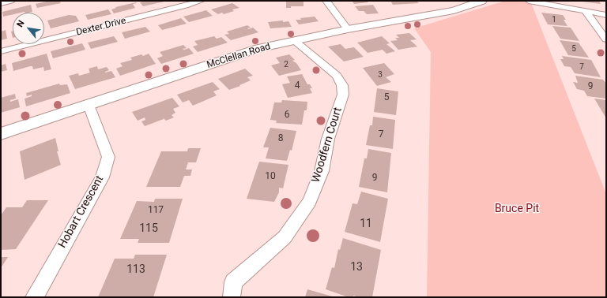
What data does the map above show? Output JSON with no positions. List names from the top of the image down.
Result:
{
  "streets": {
    "street": [
      "Dexter Drive",
      "McClellan Road",
      "Woodfern Court",
      "Hobart Crescent"
    ]
  },
  "crossings": [
    ["McClellan Road", "Woodfern Court"],
    ["McClellan Road", "Hobart Crescent"]
  ],
  "parks": ["Bruce Pit"],
  "house_numbers": [
    "1",
    "5",
    "2",
    "7",
    "3",
    "4",
    "9",
    "5",
    "6",
    "7",
    "8",
    "10",
    "9",
    "117",
    "11",
    "115",
    "13",
    "113"
  ],
  "north": "top left"
}
